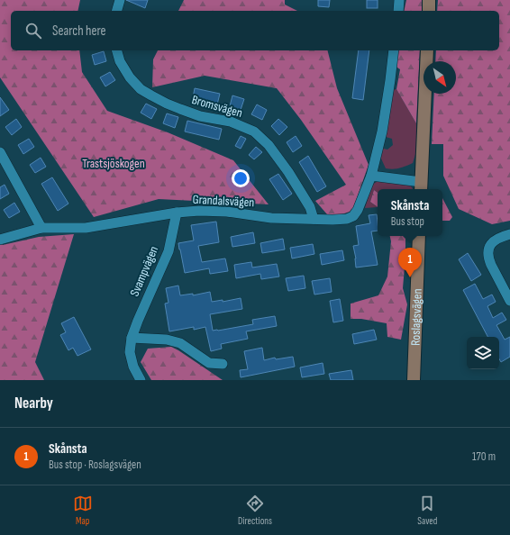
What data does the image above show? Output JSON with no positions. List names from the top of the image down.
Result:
{
  "streets": {
    "main road": ["Roslagsvägen"],
    "street": ["Bromsvägen", "Grandalsvägen", "Svampvägen"]
  },
  "crossings": [
    ["Bromsvägen", "Grandalsvägen"],
    ["Grandalsvägen", "Svampvägen"]
  ],
  "parks": ["Trastsjöskogen"],
  "north": "bottom right",
  "page": {
    "search": "Search here",
    "popup": ["Skånsta", "Bus stop"],
    "pins": "1",
    "heading": "Nearby",
    "list": [
      {
        "mark": "1",
        "name": "Skånsta",
        "note": "Bus stop · Roslagsvägen",
        "value": "170 m"
      }
    ],
    "nav": ["Map", "Directions", "Saved"]
  }
}
